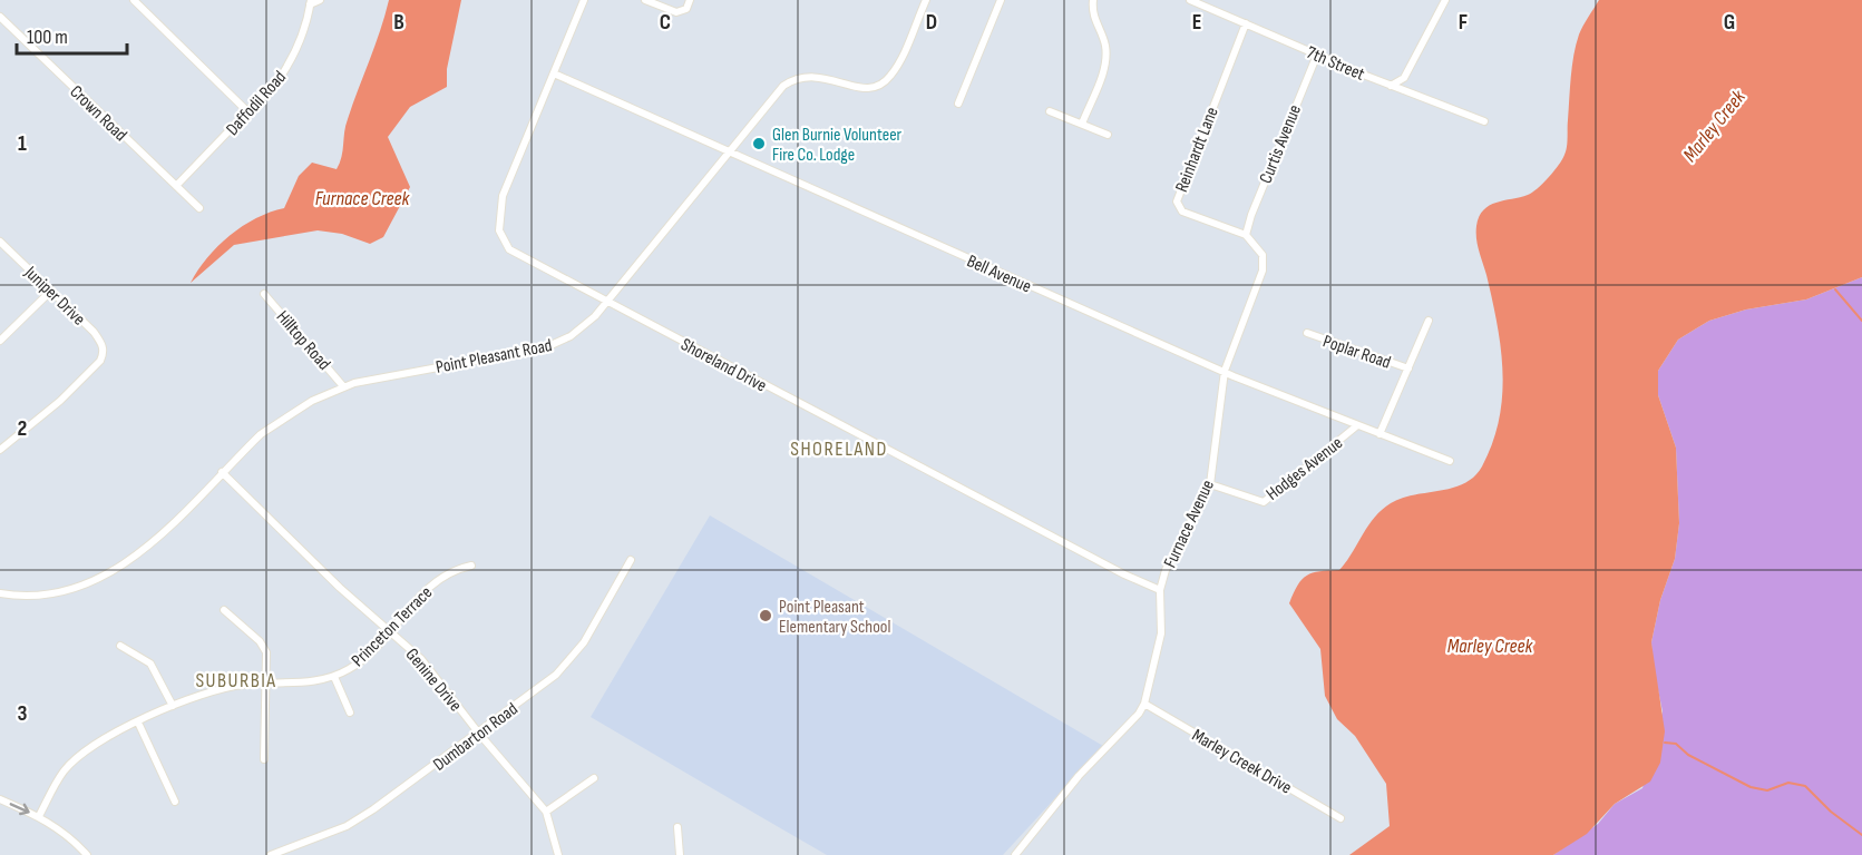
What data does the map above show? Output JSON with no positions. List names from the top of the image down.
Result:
{
  "streets": {
    "street": [
      "7th Street",
      "Daffodil Road",
      "Crown Road",
      "Curtis Avenue",
      "Reinhardt Lane",
      "Bell Avenue",
      "Juniper Drive",
      "Hilltop Road",
      "Poplar Road",
      "Point Pleasant Road",
      "Shoreland Drive",
      "Hodges Avenue",
      "Furnace Avenue",
      "Princeton Terrace",
      "Genine Drive",
      "Dumbarton Road",
      "Marley Creek Drive"
    ]
  },
  "crossings": [
    ["7th Street", "Curtis Avenue"],
    ["7th Street", "Reinhardt Lane"],
    ["Daffodil Road", "Crown Road"],
    ["Curtis Avenue", "Reinhardt Lane"],
    ["Curtis Avenue", "Furnace Avenue"],
    ["Reinhardt Lane", "Furnace Avenue"],
    ["Bell Avenue", "Point Pleasant Road"],
    ["Bell Avenue", "Shoreland Drive"],
    ["Bell Avenue", "Hodges Avenue"],
    ["Bell Avenue", "Furnace Avenue"],
    ["Hilltop Road", "Point Pleasant Road"],
    ["Point Pleasant Road", "Shoreland Drive"],
    ["Point Pleasant Road", "Genine Drive"],
    ["Shoreland Drive", "Furnace Avenue"],
    ["Hodges Avenue", "Furnace Avenue"],
    ["Furnace Avenue", "Marley Creek Drive"],
    ["Princeton Terrace", "Genine Drive"],
    ["Genine Drive", "Dumbarton Road"]
  ],
  "districts": ["SHORELAND", "SUBURBIA"],
  "water": ["Marley Creek", "Furnace Creek"],
  "places": ["Glen Burnie Volunteer Fire Co. Lodge", "Point Pleasant Elementary School"],
  "scale_bar": "100 m",
  "grid": {
    "columns": [
      "B",
      "C",
      "D",
      "E",
      "F",
      "G"
    ],
    "rows": ["1", "2", "3"]
  }
}
